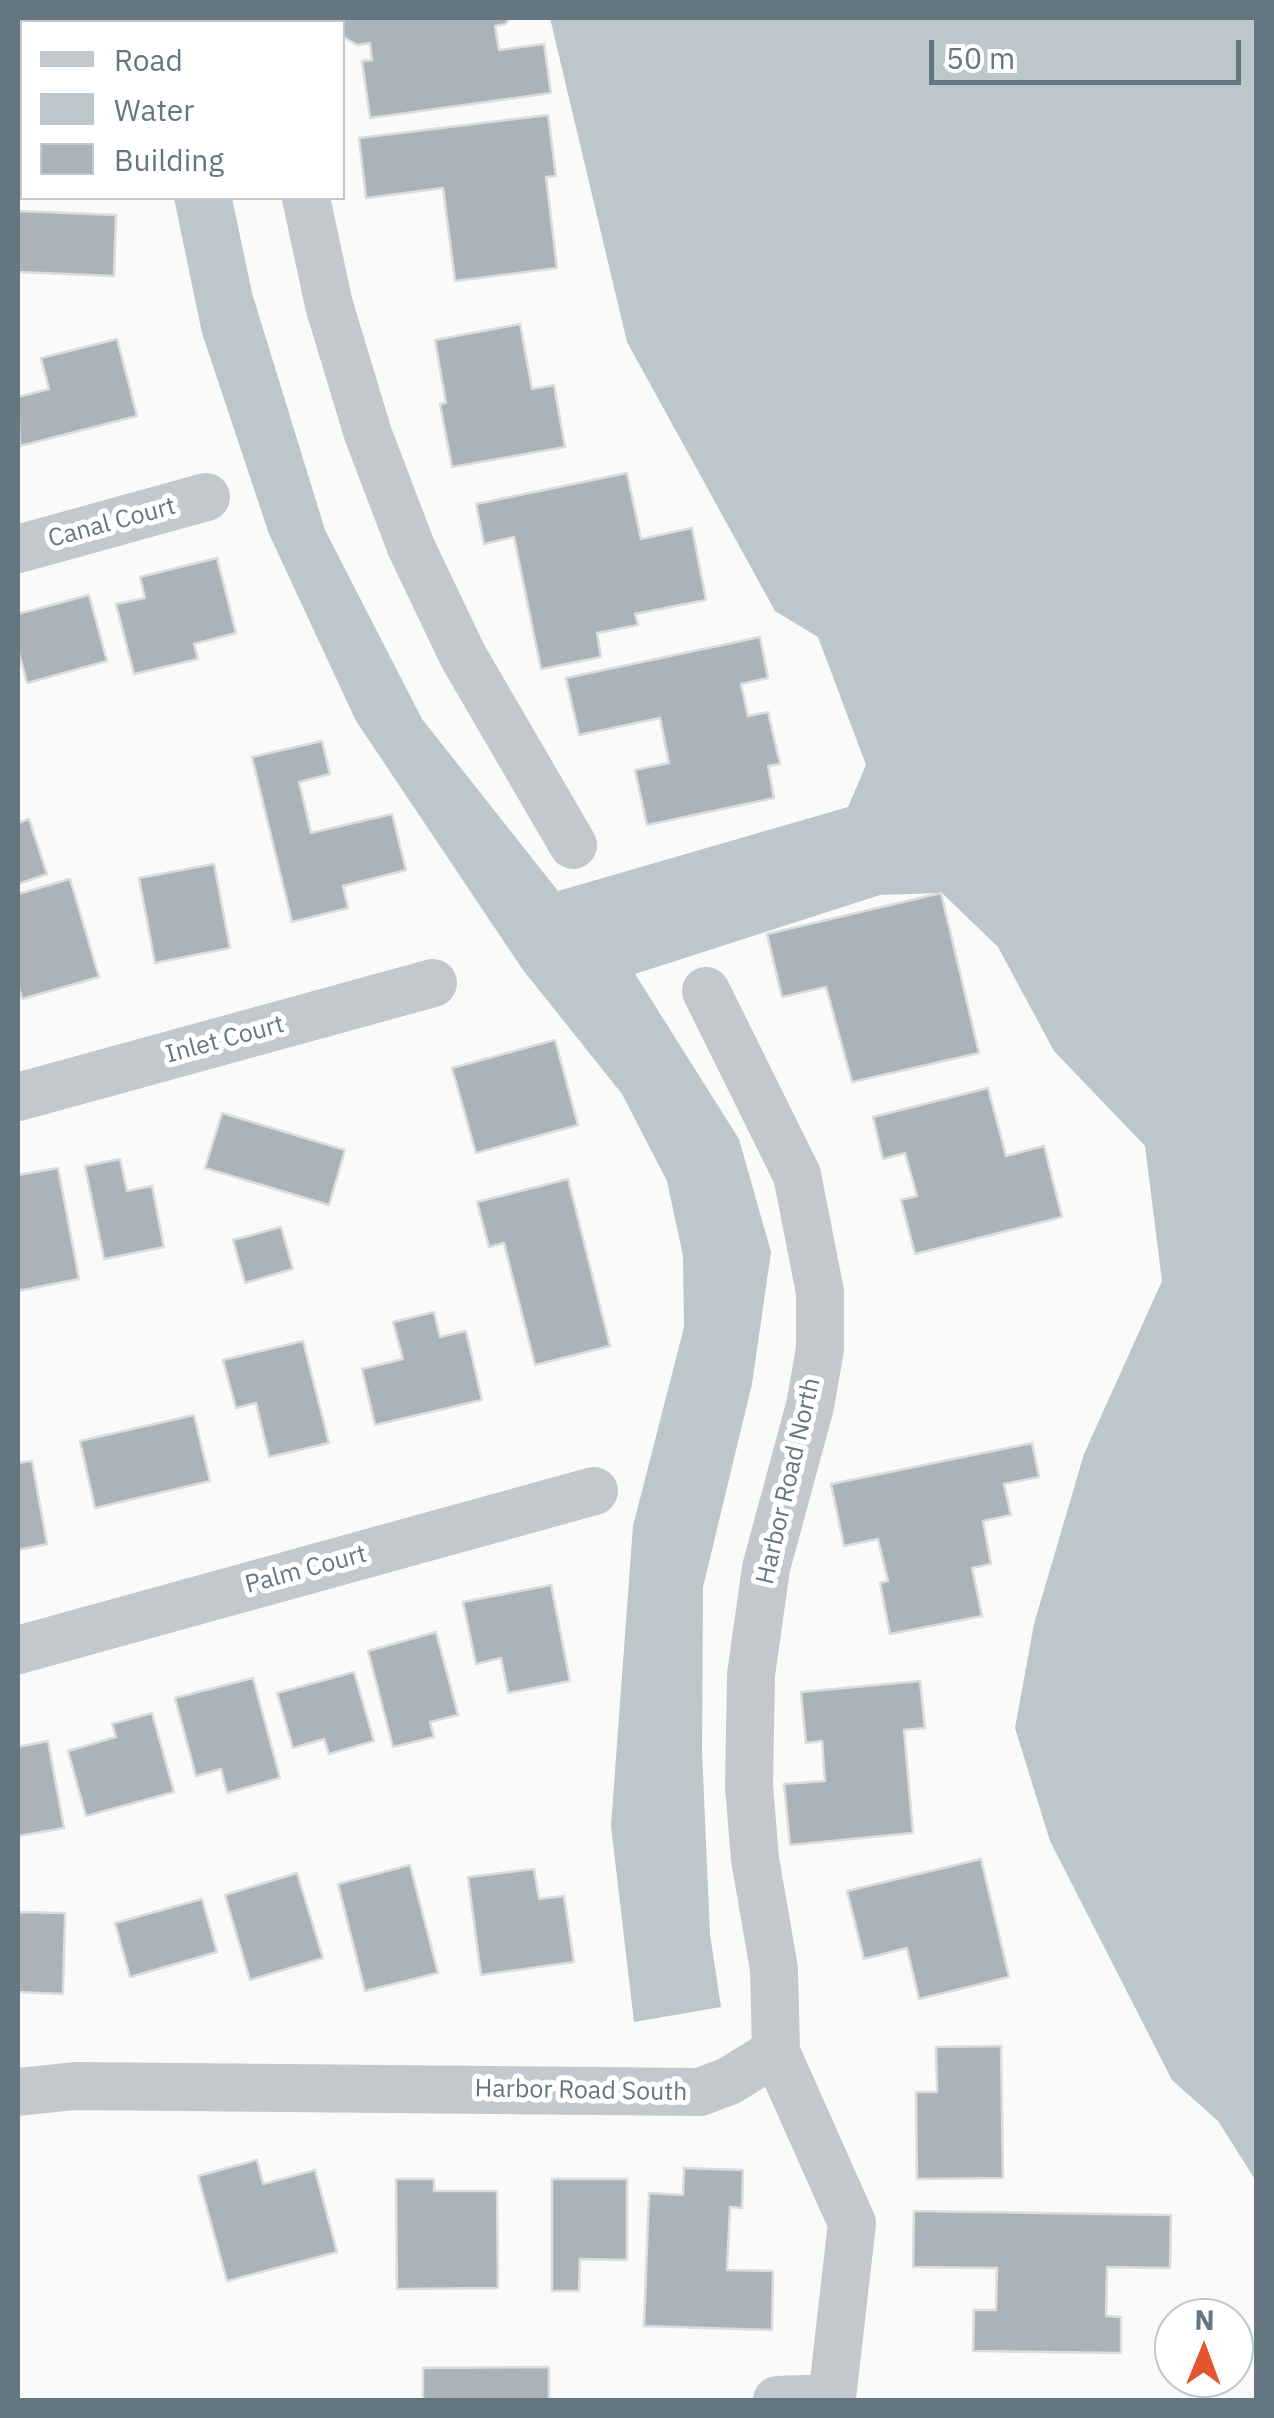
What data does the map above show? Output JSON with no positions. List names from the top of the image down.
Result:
{
  "streets": {
    "street": [
      "Canal Court",
      "Inlet Court",
      "Harbor Road North",
      "Palm Court",
      "Harbor Road South"
    ]
  },
  "crossings": [
    ["Harbor Road North", "Harbor Road South"]
  ],
  "legend": ["Road", "Water", "Building"],
  "scale_bar": "50 m",
  "north": "top"
}
